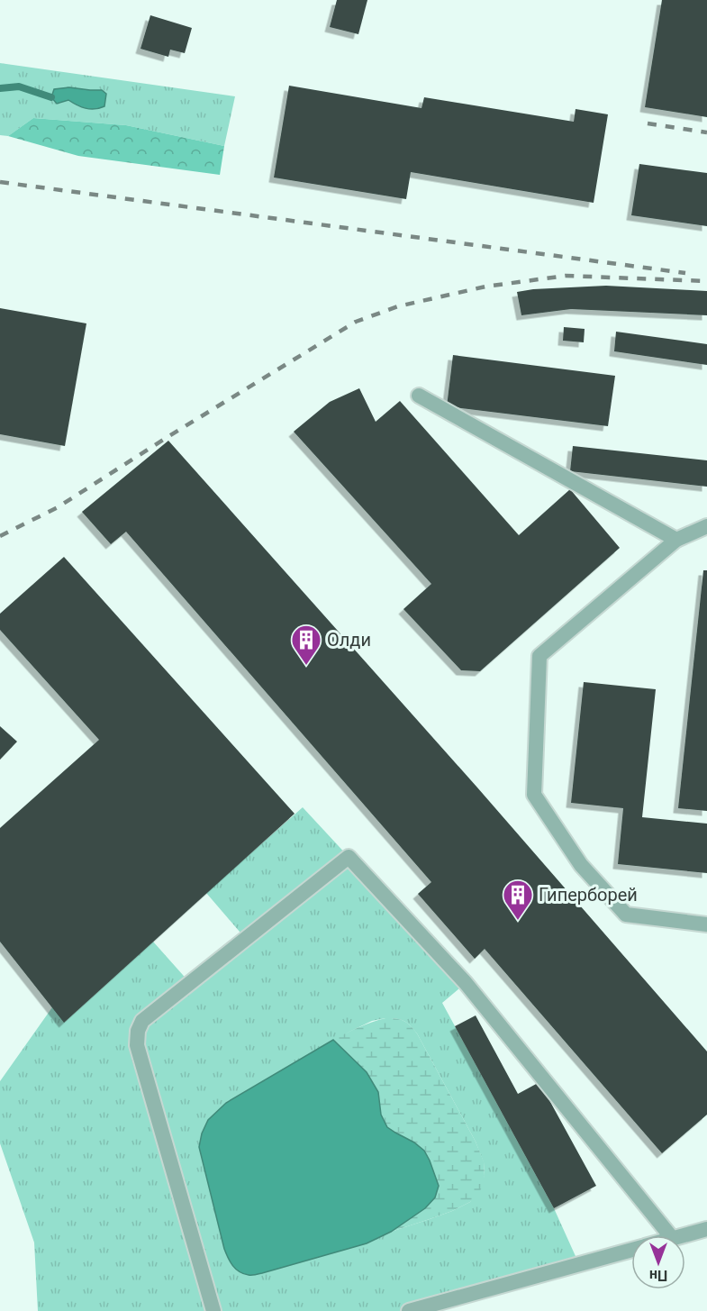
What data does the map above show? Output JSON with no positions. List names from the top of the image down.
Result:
{
  "places": {
    "building": ["Олди", "Гиперборей"]
  },
  "north": "bottom"
}
